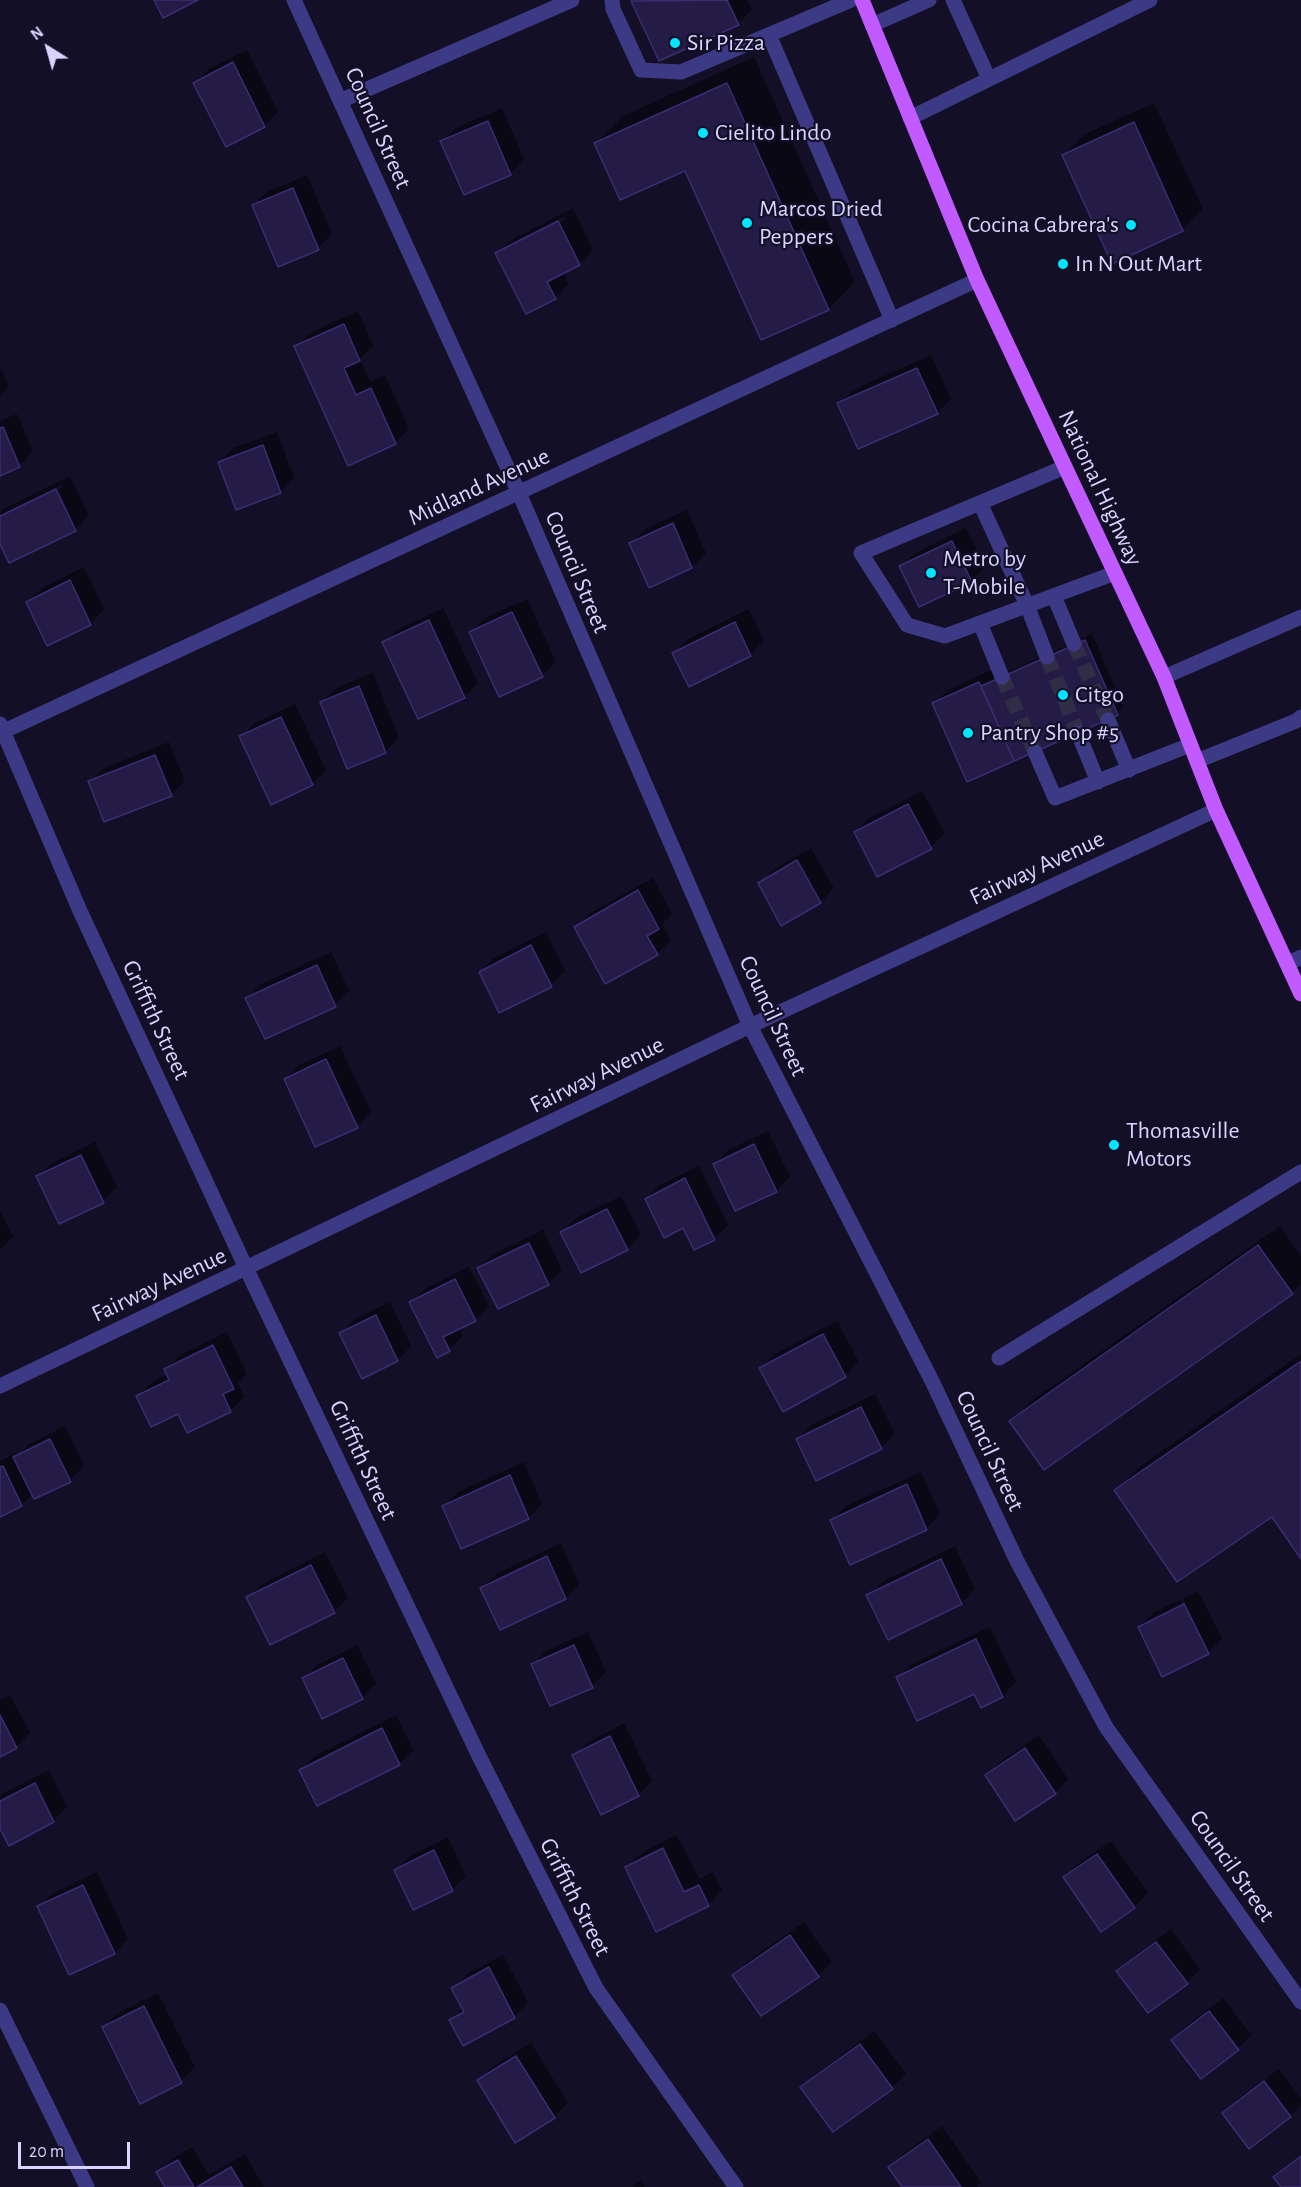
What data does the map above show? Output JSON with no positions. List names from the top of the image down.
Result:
{
  "streets": {
    "main road": ["National Highway"],
    "street": [
      "Council Street",
      "Midland Avenue",
      "Fairway Avenue",
      "Griffith Street"
    ]
  },
  "crossings": [
    ["Council Street", "Midland Avenue"],
    ["Council Street", "Fairway Avenue"],
    ["Midland Avenue", "National Highway"],
    ["Midland Avenue", "Griffith Street"],
    ["National Highway", "Fairway Avenue"],
    ["Fairway Avenue", "Griffith Street"]
  ],
  "places": [
    "Sir Pizza",
    "Cielito Lindo",
    "Marcos Dried Peppers",
    "Cocina Cabrera's",
    "In N Out Mart",
    "Metro by T-Mobile",
    "Citgo",
    "Pantry Shop #5",
    "Thomasville Motors"
  ],
  "scale_bar": "20 m",
  "north": "top left"
}
